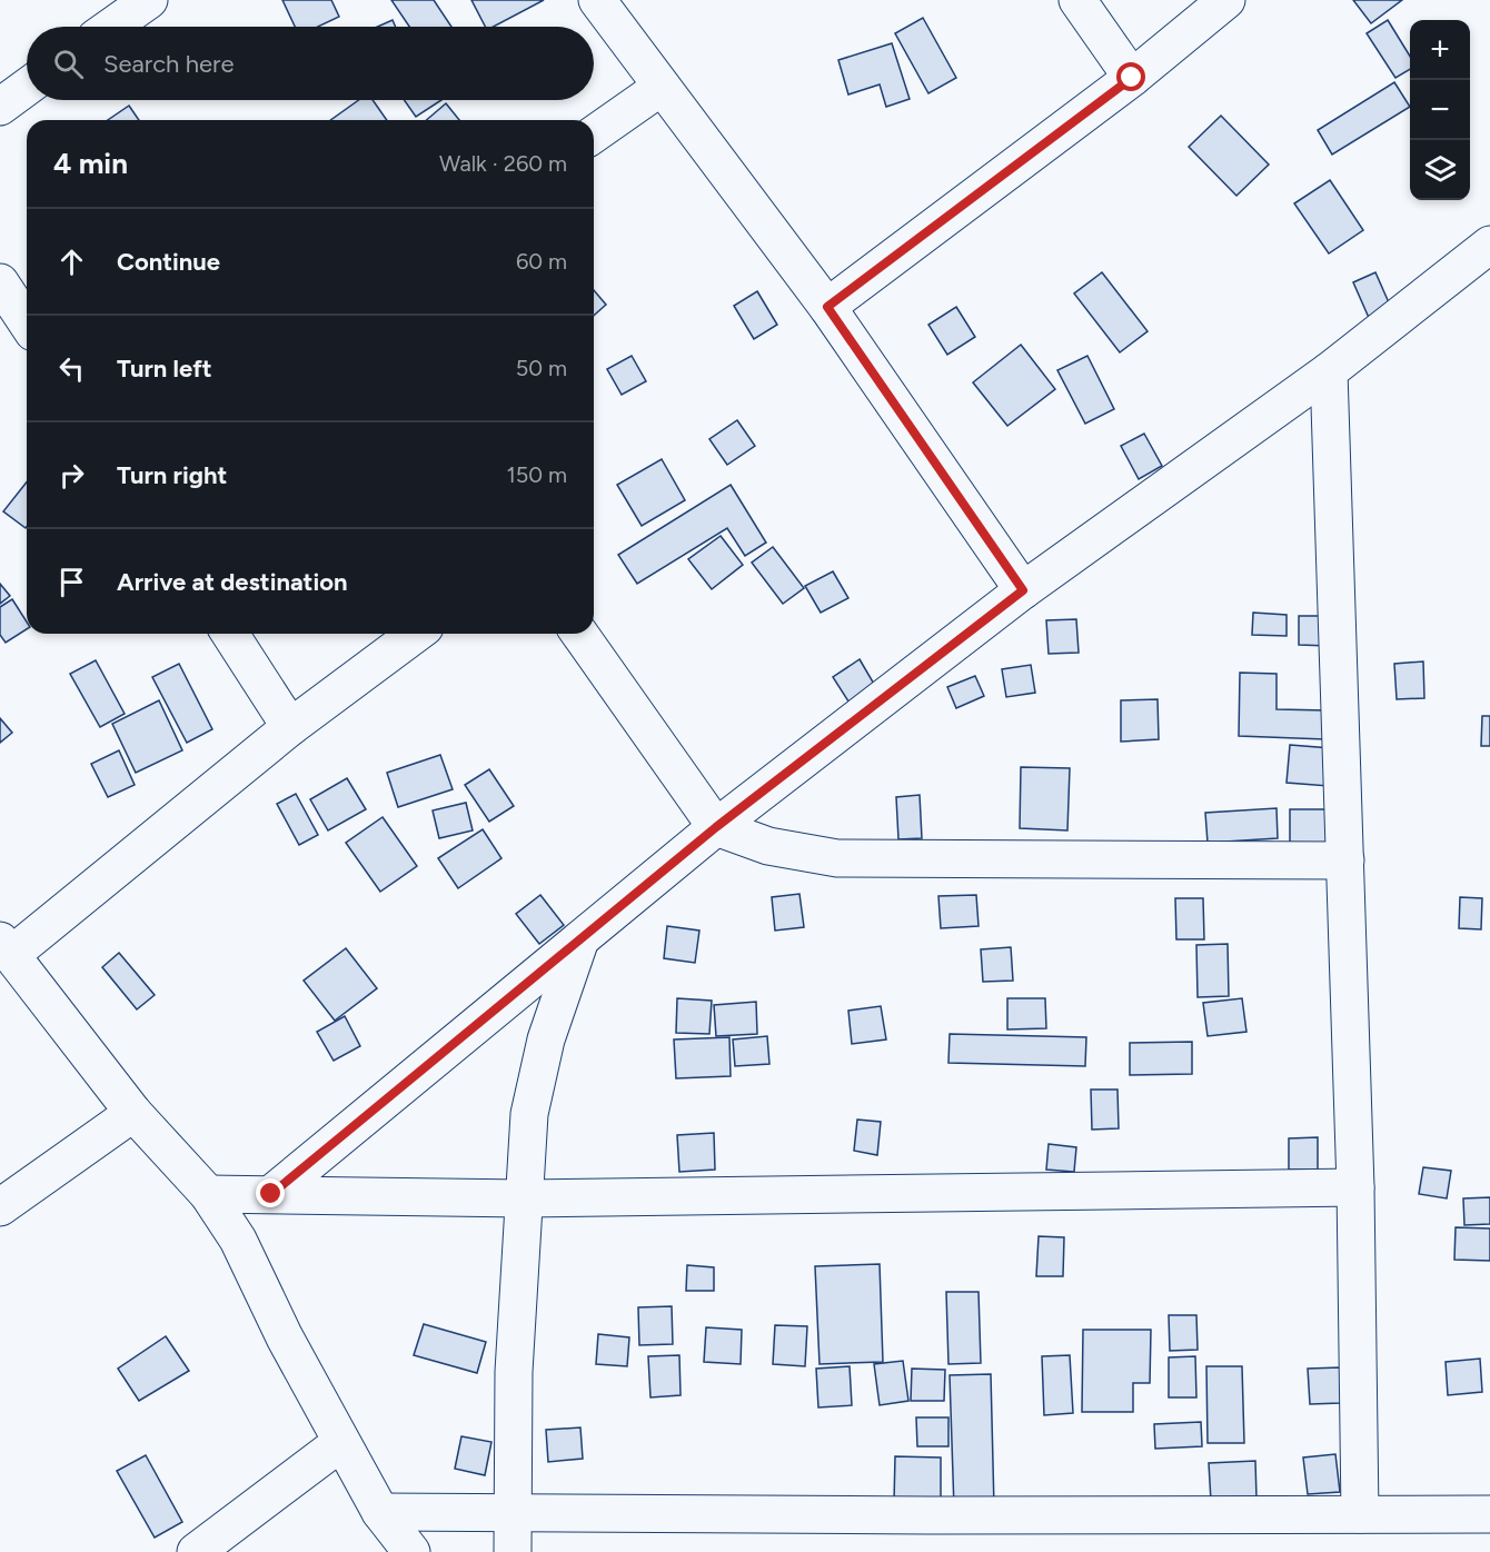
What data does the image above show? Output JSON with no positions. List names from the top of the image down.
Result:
{
  "page": {
    "map_buttons": ["+", "−"],
    "search": "Search here",
    "heading": ["4 min", "Walk · 260 m"],
    "list": [
      ["Continue", "60 m"],
      ["Turn left", "50 m"],
      ["Turn right", "150 m"],
      "Arrive at destination"
    ]
  }
}
